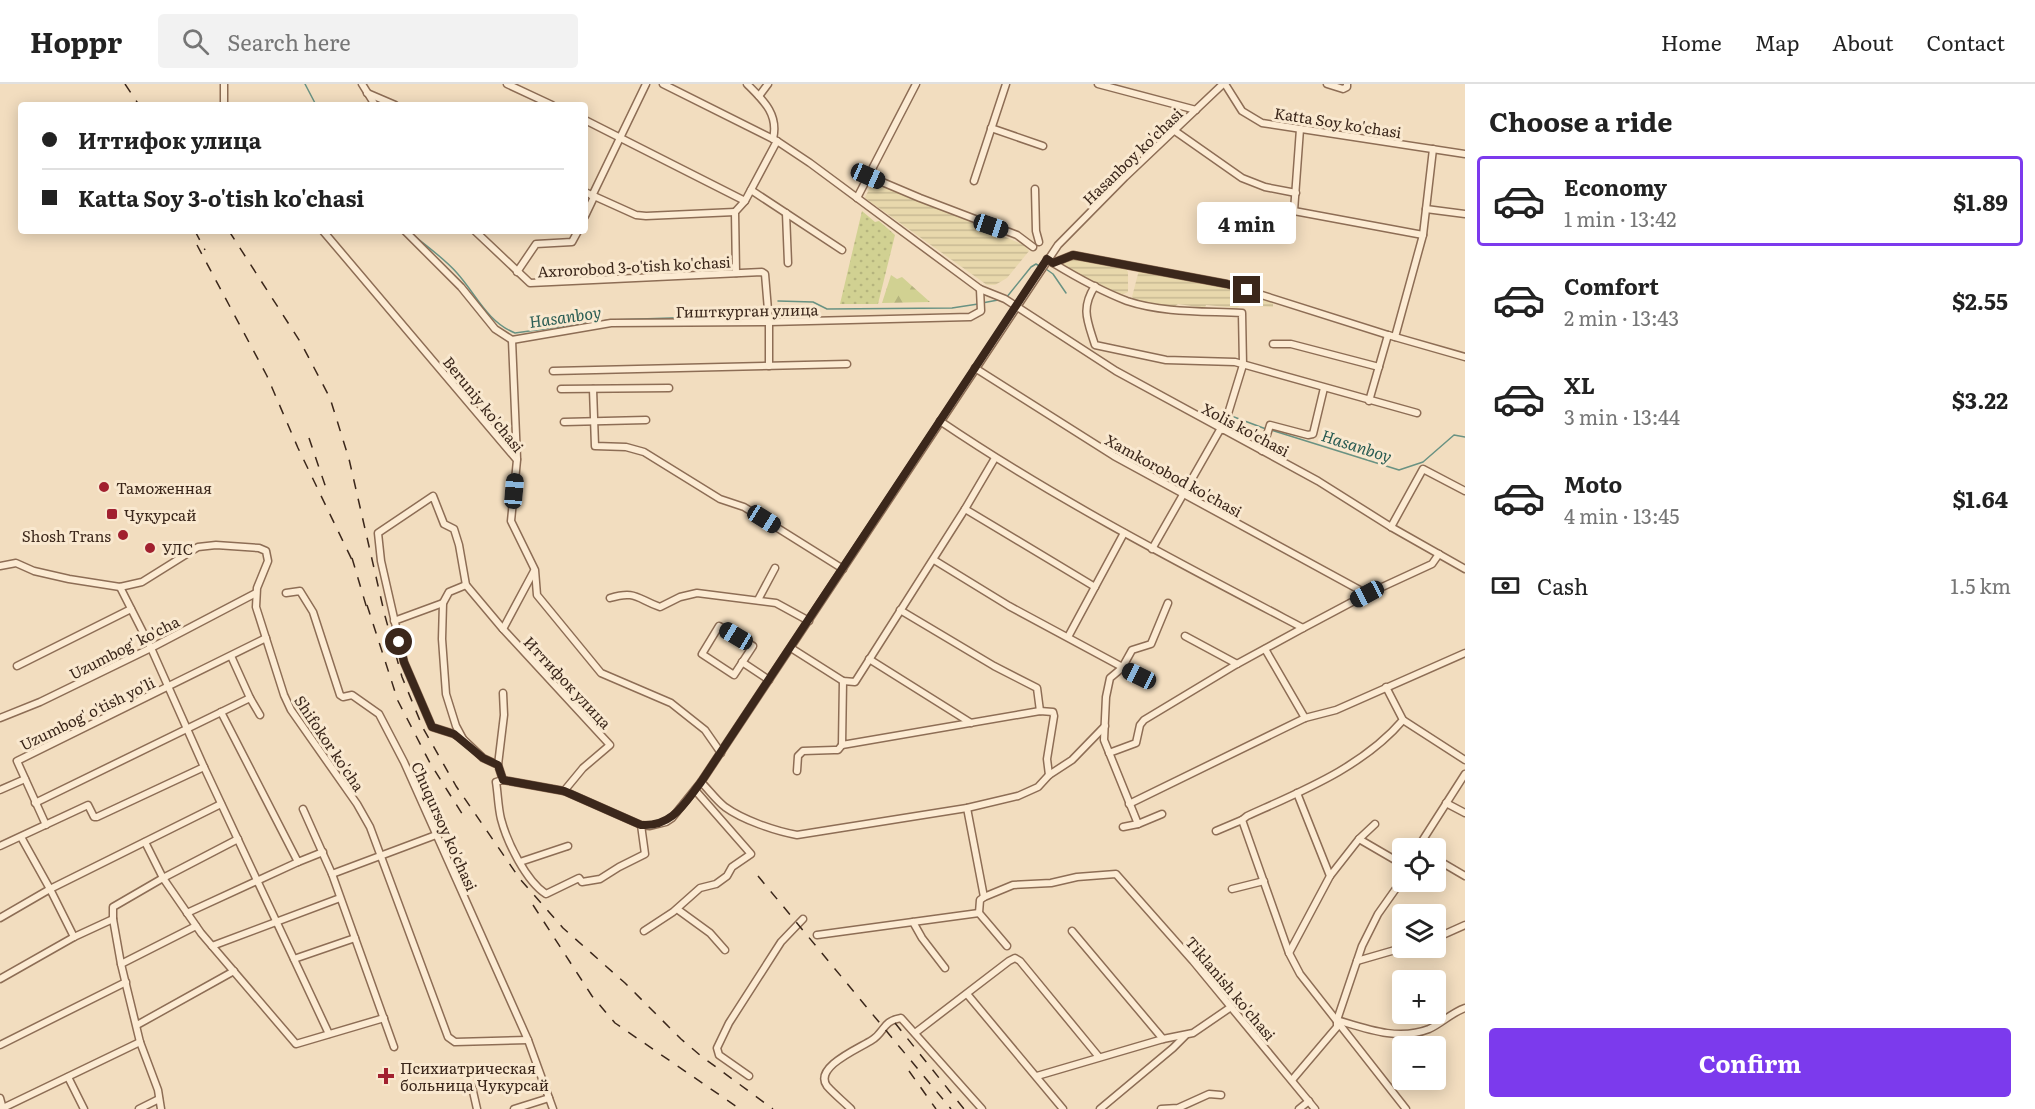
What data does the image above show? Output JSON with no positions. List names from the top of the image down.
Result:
{
  "streets": {
    "street": [
      "Katta Soy ko'chasi",
      "Hasanboy ko'chasi",
      "Axrorobod 3-o'tish ko'chasi",
      "Гишткурган улица",
      "Beruniy ko'chasi",
      "Xolis ko'chasi",
      "Xamkorobod ko'chasi",
      "Uzumbog' ko'cha",
      "Иттифок улица",
      "Uzumbog' o'tish yo'li",
      "Shifokor ko'cha",
      "Chuqursoy ko'chasi",
      "Tiklanish ko'chasi"
    ]
  },
  "crossings": [
    ["Katta Soy ko'chasi", "Hasanboy ko'chasi"],
    ["Hasanboy ko'chasi", "Beruniy ko'chasi"],
    ["Hasanboy ko'chasi", "Xolis ko'chasi"],
    ["Hasanboy ko'chasi", "Xamkorobod ko'chasi"],
    ["Axrorobod 3-o'tish ko'chasi", "Гишткурган улица"],
    ["Гишткурган улица", "Xolis ko'chasi"],
    ["Uzumbog' ko'cha", "Shifokor ko'cha"],
    ["Uzumbog' o'tish yo'li", "Shifokor ko'cha"],
    ["Shifokor ko'cha", "Chuqursoy ko'chasi"]
  ],
  "water": ["Hasanboy"],
  "places": {
    "other": ["Таможенная", "Shosh Trans", "УЛС"],
    "transit": ["Чуқурсай"],
    "health": ["Психиатрическая больница Чукурсай"]
  },
  "page": {
    "header": "Hoppr",
    "search": "Search here",
    "nav": [
      "Home",
      "Map",
      "About",
      "Contact"
    ],
    "heading": "Choose a ride",
    "banner": ["Иттифок улица", "Katta Soy 3-o'tish ko'chasi"],
    "list": [
      {
        "name": "Economy",
        "note": "1 min · 13:42",
        "value": "$1.89"
      },
      {
        "name": "Comfort",
        "note": "2 min · 13:43",
        "value": "$2.55"
      },
      {
        "name": "XL",
        "note": "3 min · 13:44",
        "value": "$3.22"
      },
      {
        "name": "Moto",
        "note": "4 min · 13:45",
        "value": "$1.64"
      }
    ],
    "bubble": "4 min",
    "pay": ["Cash", "1.5 km"],
    "map_buttons": ["+", "−"],
    "buttons": "Confirm"
  }
}
